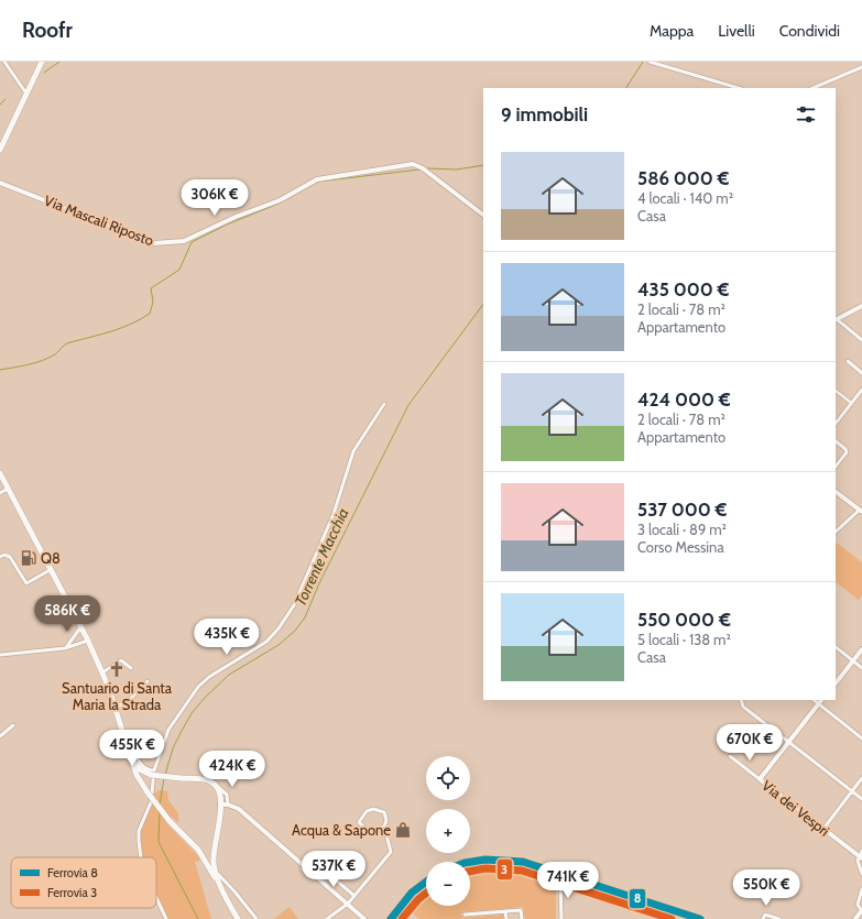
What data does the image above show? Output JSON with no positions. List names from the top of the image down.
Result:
{
  "streets": {
    "street": ["Via Mascali Riposto", "Via dei Vespri"]
  },
  "water": ["Torrente Macchia"],
  "places": {
    "fuel station": ["Q8"],
    "church": ["Santuario di Santa Maria la Strada"],
    "shop": ["Acqua & Sapone"]
  },
  "lines": ["rail line 8", "rail line 3"],
  "legend": ["Ferrovia 8", "Ferrovia 3"],
  "page": {
    "header": "Roofr",
    "nav": ["Mappa", "Livelli", "Condividi"],
    "heading": "9 immobili",
    "list": [
      {
        "name": "586 000 €",
        "note": "4 locali · 140 m² · Casa"
      },
      {
        "name": "435 000 €",
        "note": "2 locali · 78 m² · Appartamento"
      },
      {
        "name": "424 000 €",
        "note": "2 locali · 78 m² · Appartamento"
      },
      {
        "name": "537 000 €",
        "note": "3 locali · 89 m² · Corso Messina"
      },
      {
        "name": "550 000 €",
        "note": "5 locali · 138 m² · Casa"
      }
    ],
    "price": [
      "306K €",
      "586K €",
      "435K €",
      "670K €",
      "455K €",
      "424K €",
      "537K €",
      "741K €",
      "550K €"
    ],
    "map_buttons": ["+", "−"]
  }
}
